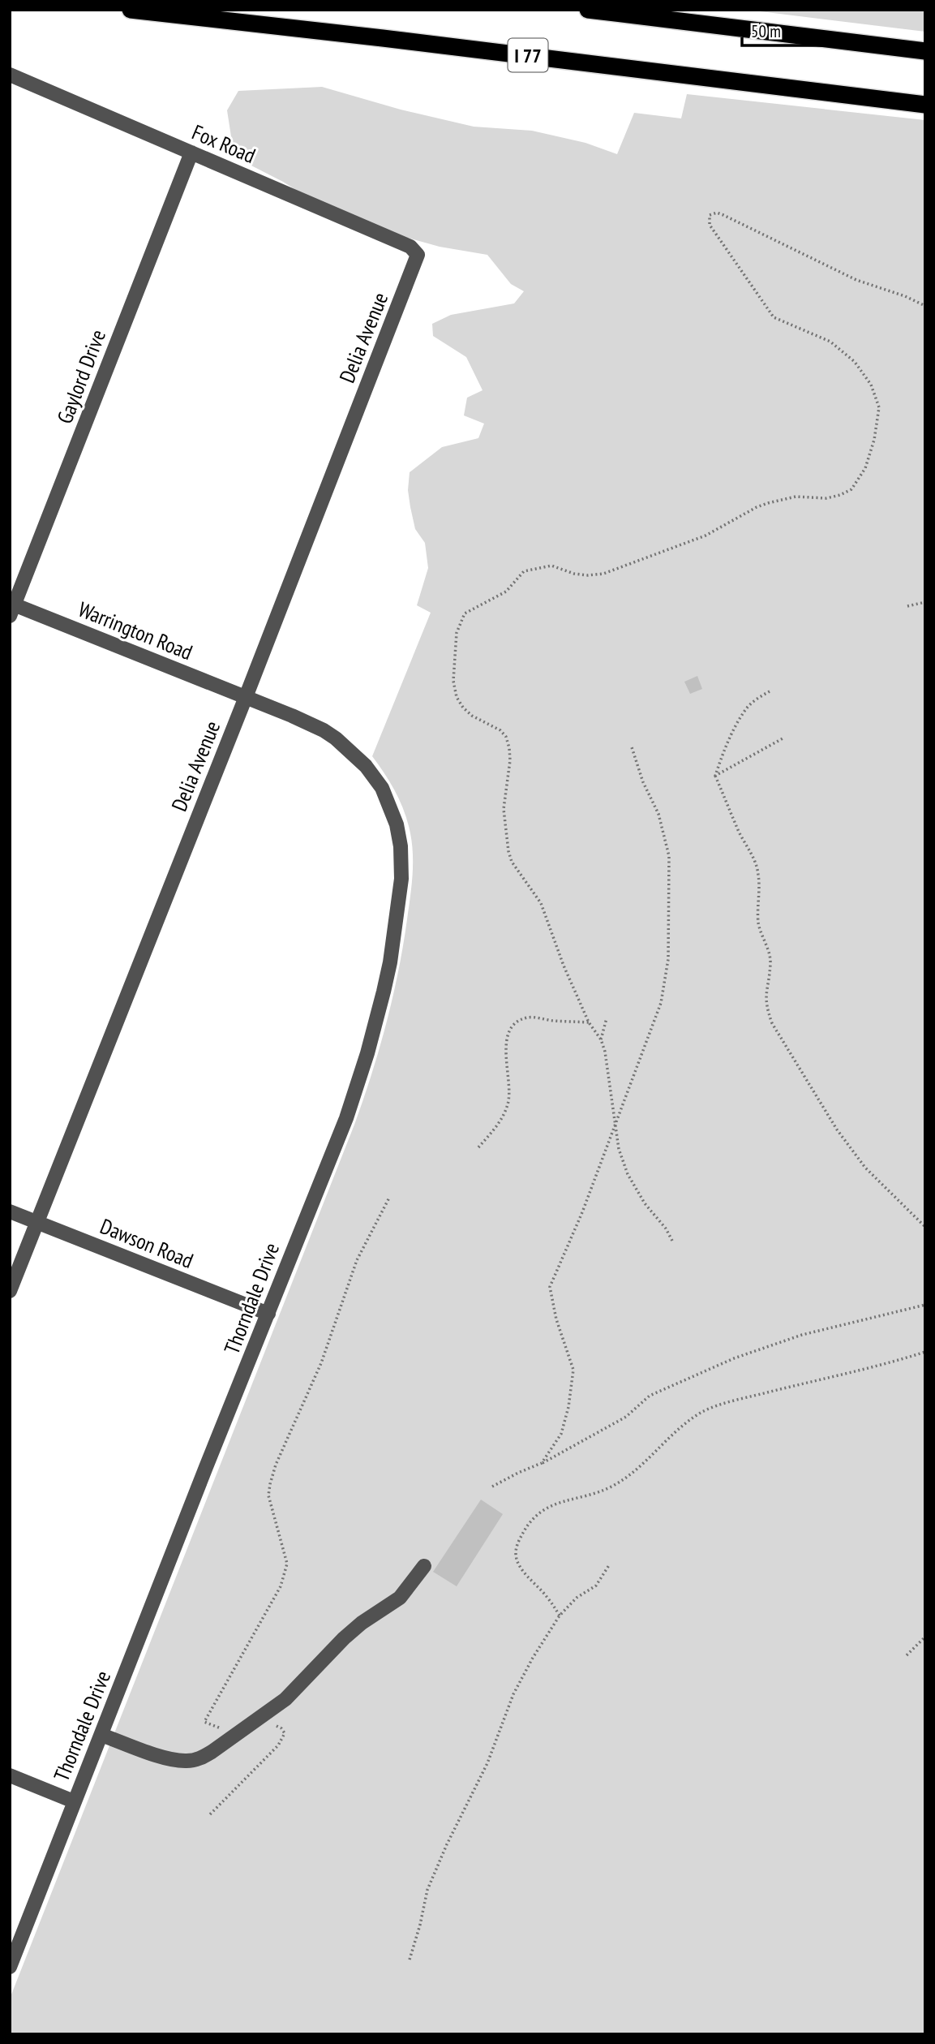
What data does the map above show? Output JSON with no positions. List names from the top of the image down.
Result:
{
  "streets": {
    "highway": ["I 77"],
    "street": [
      "Fox Road",
      "Delia Avenue",
      "Gaylord Drive",
      "Warrington Road",
      "Dawson Road",
      "Thorndale Drive"
    ]
  },
  "crossings": [
    ["Fox Road", "Delia Avenue"],
    ["Fox Road", "Gaylord Drive"],
    ["Delia Avenue", "Warrington Road"],
    ["Delia Avenue", "Dawson Road"],
    ["Delia Avenue", "Thorndale Drive"],
    ["Gaylord Drive", "Warrington Road"],
    ["Warrington Road", "Thorndale Drive"],
    ["Dawson Road", "Thorndale Drive"]
  ],
  "scale_bar": "50 m"
}
